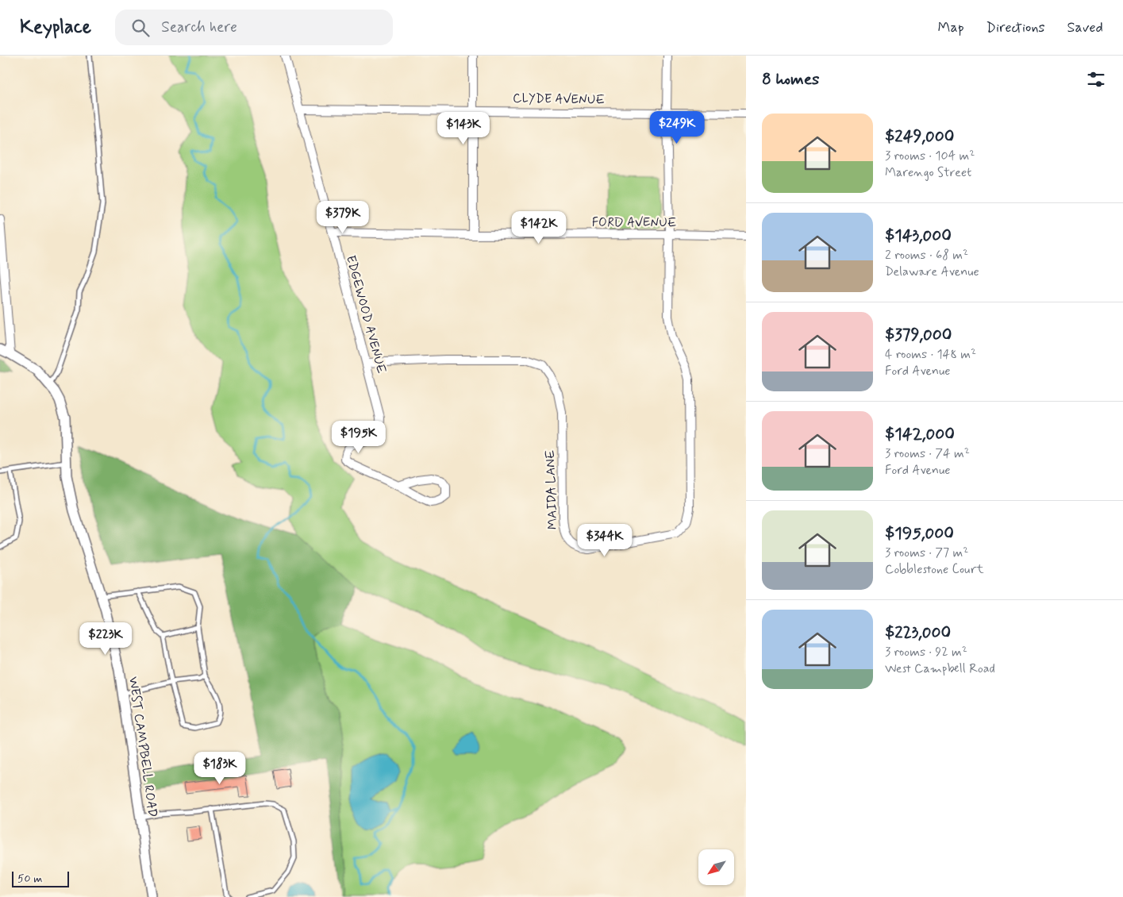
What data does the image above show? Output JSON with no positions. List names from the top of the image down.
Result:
{
  "streets": {
    "street": [
      "CLYDE AVENUE",
      "FORD AVENUE",
      "EDGEWOOD AVENUE",
      "MAIDA LANE",
      "WEST CAMPBELL ROAD"
    ]
  },
  "crossings": [
    ["CLYDE AVENUE", "EDGEWOOD AVENUE"],
    ["CLYDE AVENUE", "MAIDA LANE"],
    ["FORD AVENUE", "EDGEWOOD AVENUE"],
    ["FORD AVENUE", "MAIDA LANE"],
    ["EDGEWOOD AVENUE", "MAIDA LANE"]
  ],
  "scale_bar": "50 m",
  "north": "bottom left",
  "page": {
    "header": "Keyplace",
    "search": "Search here",
    "nav": ["Map", "Directions", "Saved"],
    "heading": "8 homes",
    "list": [
      {
        "name": "$249,000",
        "note": "3 rooms · 104 m² · Marengo Street"
      },
      {
        "name": "$143,000",
        "note": "2 rooms · 68 m² · Delaware Avenue"
      },
      {
        "name": "$379,000",
        "note": "4 rooms · 148 m² · Ford Avenue"
      },
      {
        "name": "$142,000",
        "note": "3 rooms · 74 m² · Ford Avenue"
      },
      {
        "name": "$195,000",
        "note": "3 rooms · 77 m² · Cobblestone Court"
      },
      {
        "name": "$223,000",
        "note": "3 rooms · 92 m² · West Campbell Road"
      }
    ],
    "price": [
      "$249K",
      "$143K",
      "$379K",
      "$142K",
      "$195K",
      "$344K",
      "$223K",
      "$183K"
    ],
    "scale": "50 m"
  }
}
